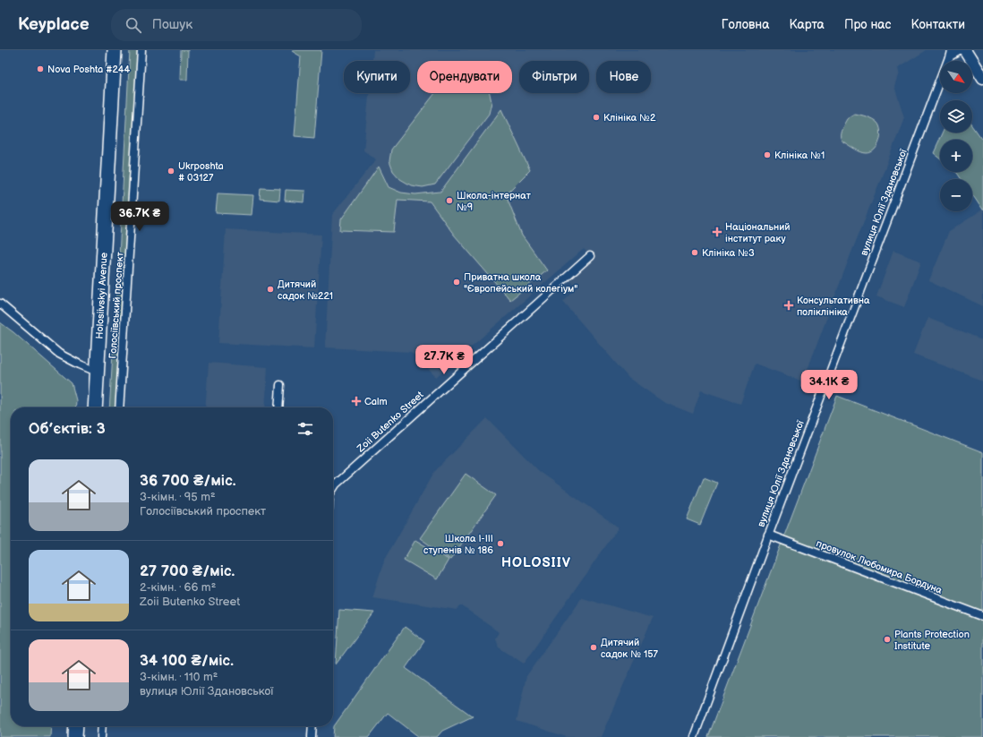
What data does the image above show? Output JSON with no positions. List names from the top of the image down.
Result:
{
  "streets": {
    "highway": ["Holosiivskyi Avenue"],
    "street": [
      "вулиця Юлії Здановської",
      "Голосіївський проспект",
      "Zoii Butenko Street",
      "провулок Любомира Бордуна"
    ]
  },
  "crossings": [
    ["вулиця Юлії Здановської", "провулок Любомира Бордуна"]
  ],
  "districts": ["HOLOSIIV"],
  "places": {
    "other": [
      "Nova Poshta #244",
      "Клініка №2",
      "Клініка №1",
      "Ukrposhta # 03127",
      "Школа-інтернат №9",
      "Клініка №3",
      "Приватна школа \"Європейський колегіум\"",
      "Дитячий садок №221",
      "Школа І-ІІІ ступенів № 186",
      "Plants Protection Institute",
      "Дитячий садок № 157"
    ],
    "health": ["Національний інститут раку", "Консультативна поліклініка", "Calm"]
  },
  "north": "bottom right",
  "page": {
    "header": "Keyplace",
    "search": "Пошук",
    "nav": [
      "Головна",
      "Карта",
      "Про нас",
      "Контакти"
    ],
    "map_buttons": ["+", "−"],
    "chip": [
      "Купити",
      "Орендувати",
      "Фільтри",
      "Нове"
    ],
    "price": ["36.7K ₴", "27.7K ₴", "34.1K ₴"],
    "heading": "Об’єктів: 3",
    "list": [
      {
        "name": "36 700 ₴/міс.",
        "note": "3-кімн. · 95 m² · Голосіївський проспект"
      },
      {
        "name": "27 700 ₴/міс.",
        "note": "2-кімн. · 66 m² · Zoii Butenko Street"
      },
      {
        "name": "34 100 ₴/міс.",
        "note": "3-кімн. · 110 m² · вулиця Юлії Здановської"
      }
    ]
  }
}
